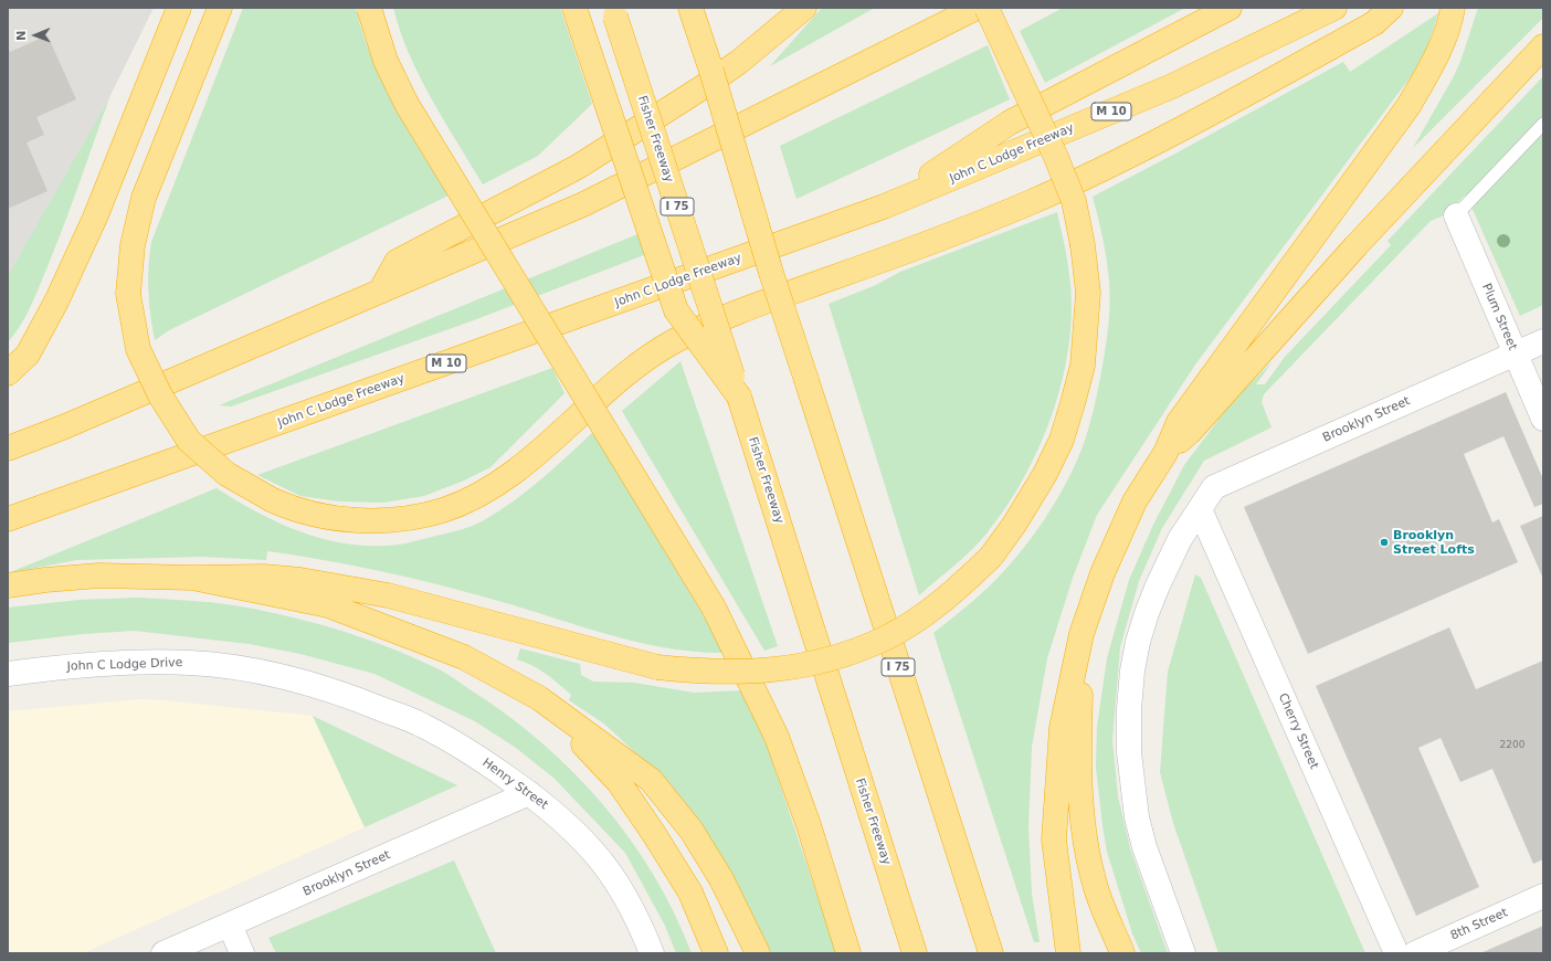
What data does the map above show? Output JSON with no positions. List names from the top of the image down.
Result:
{
  "streets": {
    "highway": [
      "M 10",
      "Fisher Freeway",
      "John C Lodge Freeway",
      "I 75"
    ],
    "street": [
      "Plum Street",
      "Brooklyn Street",
      "John C Lodge Drive",
      "Cherry Street",
      "Henry Street",
      "8th Street"
    ]
  },
  "crossings": [
    ["Plum Street", "Brooklyn Street"],
    ["Brooklyn Street", "Cherry Street"],
    ["Brooklyn Street", "Henry Street"],
    ["John C Lodge Drive", "Henry Street"]
  ],
  "places": ["Brooklyn Street Lofts"],
  "house_numbers": ["2200"],
  "north": "left"
}
